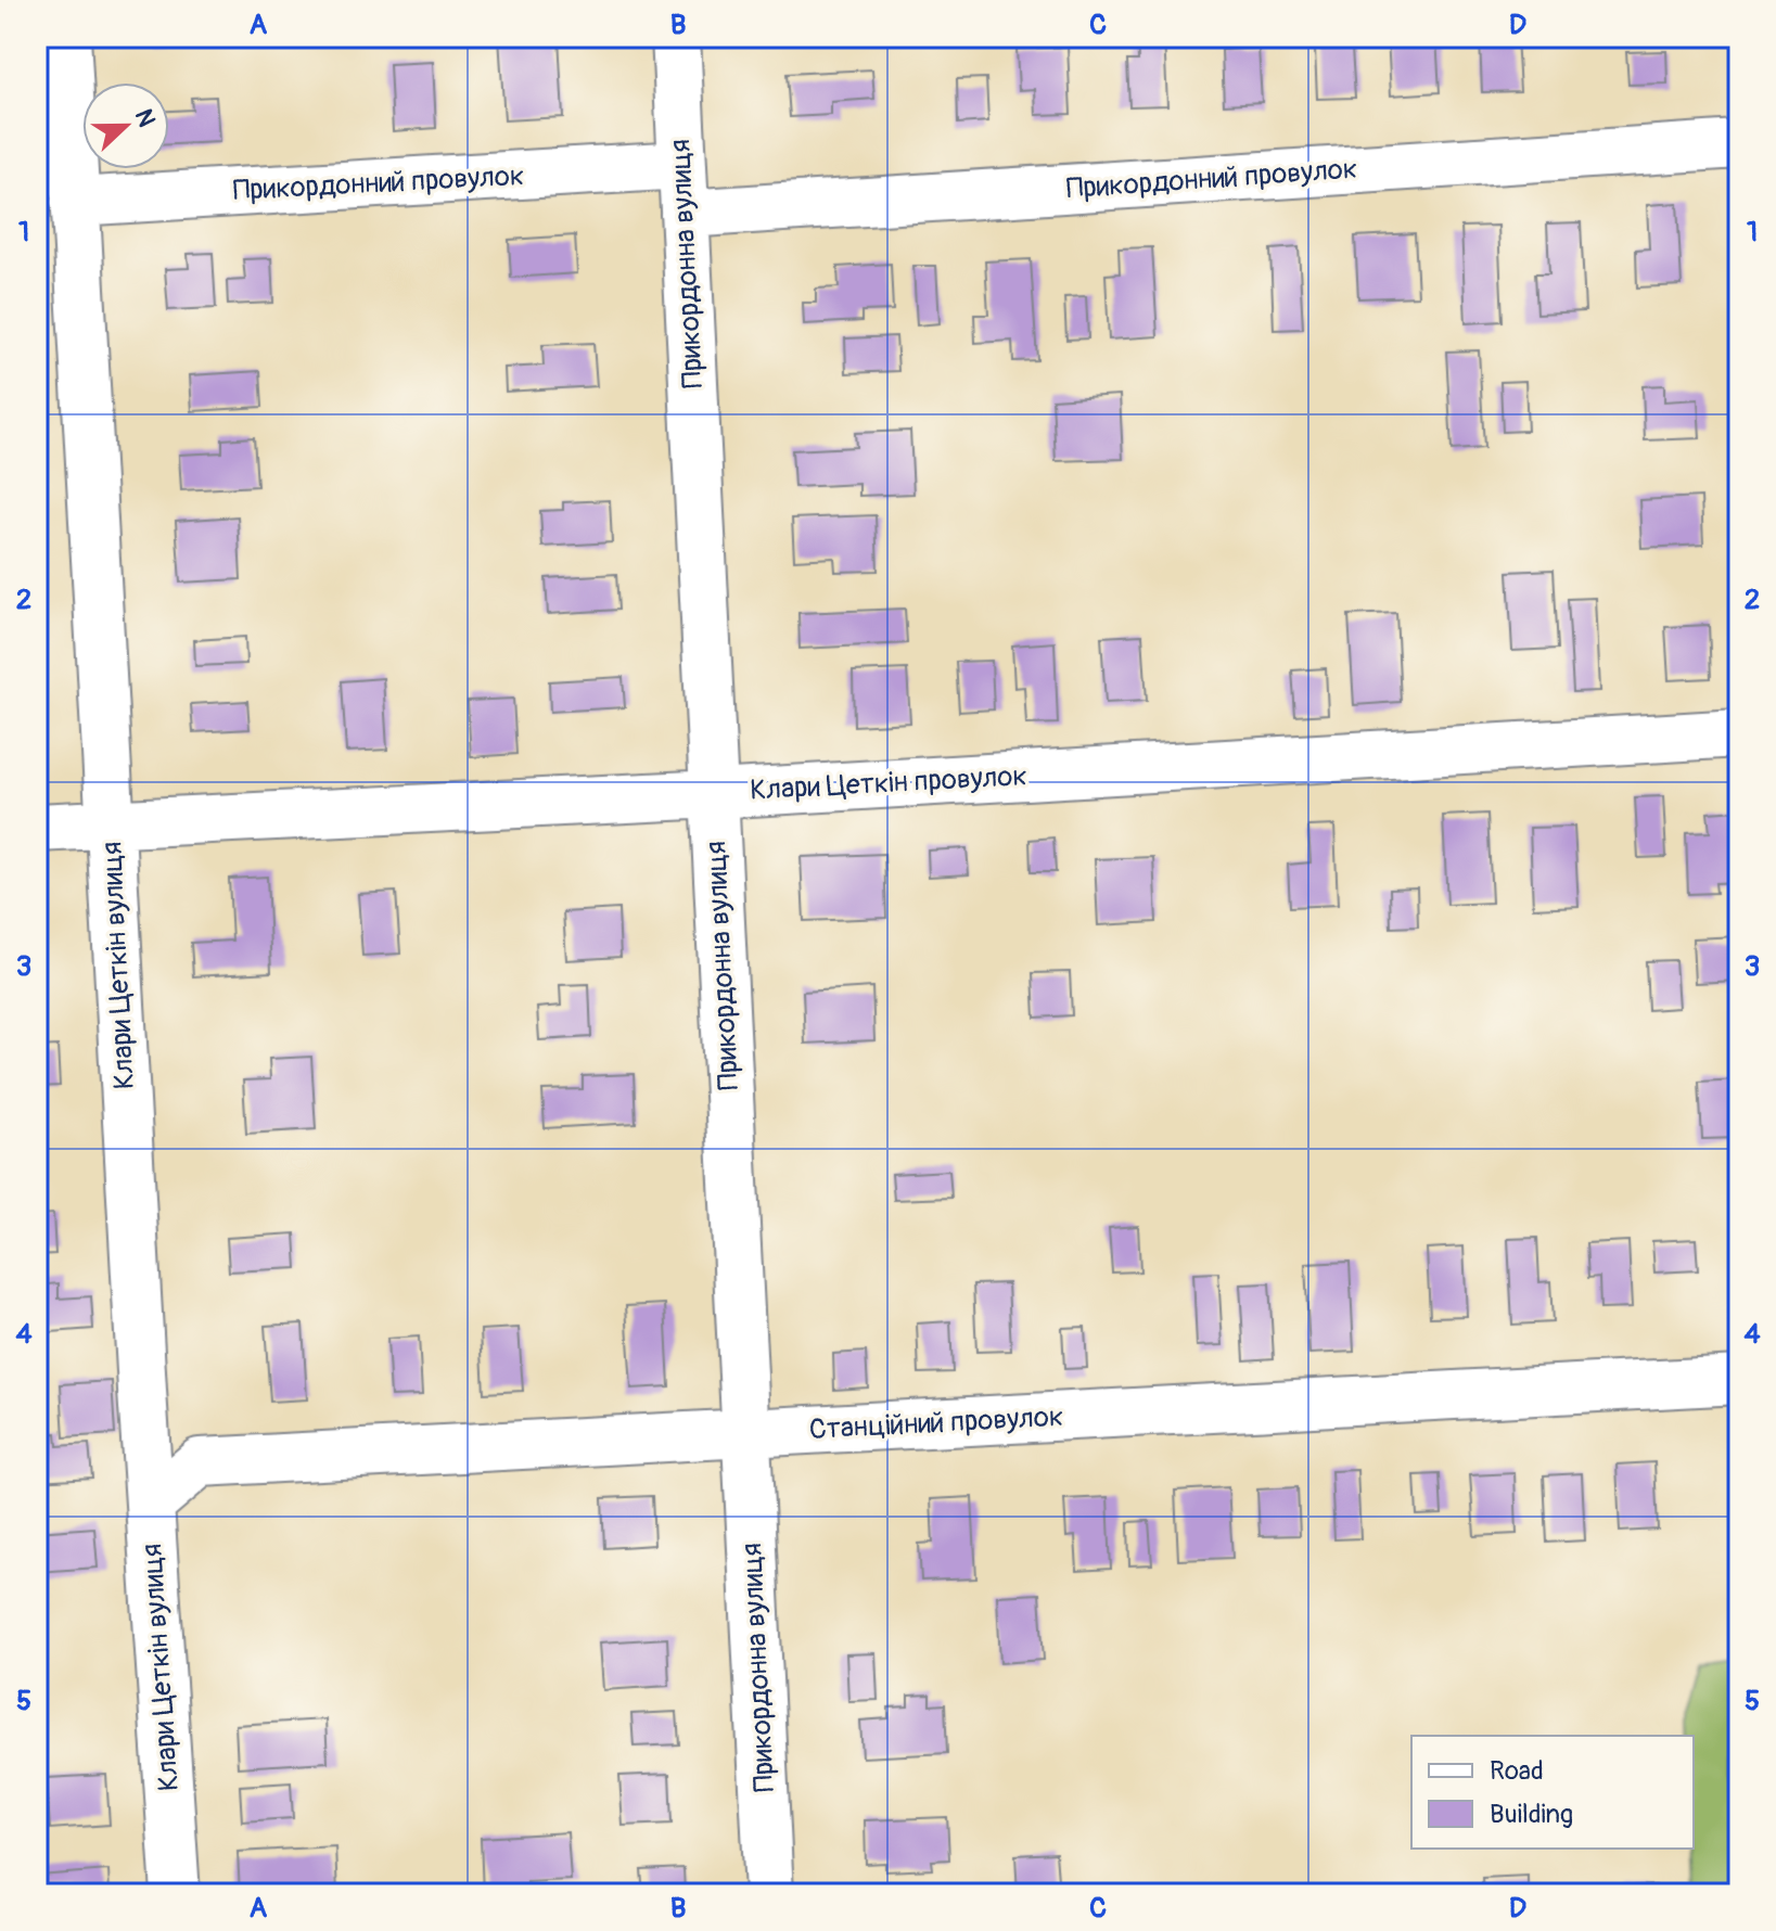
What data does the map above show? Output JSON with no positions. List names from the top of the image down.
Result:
{
  "streets": {
    "street": [
      "Прикордонний провулок",
      "Прикордонна вулиця",
      "Клари Цеткін провулок",
      "Клари Цеткін вулиця",
      "Станційний провулок"
    ]
  },
  "crossings": [
    ["Прикордонний провулок", "Прикордонна вулиця"],
    ["Прикордонний провулок", "Клари Цеткін вулиця"],
    ["Прикордонна вулиця", "Клари Цеткін провулок"],
    ["Прикордонна вулиця", "Станційний провулок"],
    ["Клари Цеткін провулок", "Клари Цеткін вулиця"],
    ["Клари Цеткін вулиця", "Станційний провулок"]
  ],
  "legend": ["Road", "Building"],
  "north": "right",
  "grid": {
    "columns": [
      "A",
      "B",
      "C",
      "D"
    ],
    "rows": [
      "1",
      "2",
      "3",
      "4",
      "5"
    ]
  }
}
